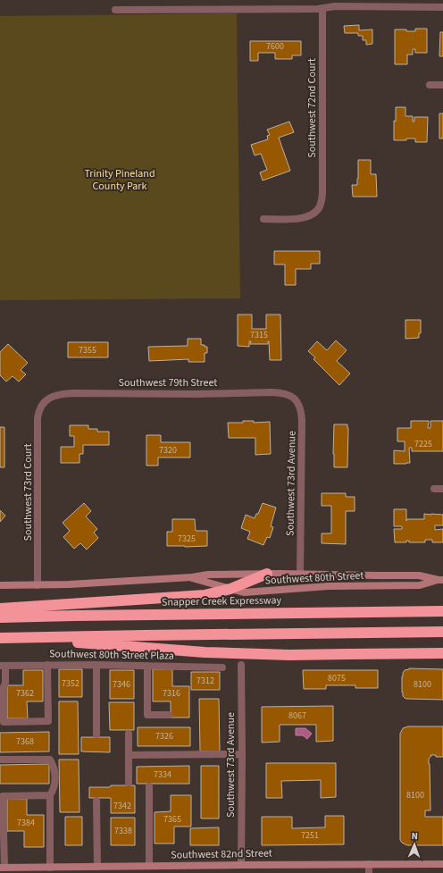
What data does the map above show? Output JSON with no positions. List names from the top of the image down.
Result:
{
  "streets": {
    "highway": ["Snapper Creek Expressway"],
    "street": [
      "Southwest 72nd Court",
      "Southwest 79th Street",
      "Southwest 73rd Avenue",
      "Southwest 73rd Court",
      "Southwest 80th Street",
      "Southwest 80th Street Plaza",
      "Southwest 82nd Street"
    ]
  },
  "crossings": [
    ["Southwest 79th Street", "Southwest 73rd Avenue"],
    ["Southwest 79th Street", "Southwest 73rd Court"],
    ["Southwest 73rd Avenue", "Southwest 80th Street"],
    ["Southwest 73rd Avenue", "Southwest 82nd Street"],
    ["Southwest 73rd Court", "Southwest 80th Street"]
  ],
  "parks": ["Trinity Pineland County Park"],
  "house_numbers": [
    "7600",
    "7315",
    "7355",
    "7225",
    "7320",
    "7325",
    "8075",
    "7312",
    "7352",
    "7346",
    "8100",
    "7362",
    "7316",
    "8067",
    "7326",
    "7368",
    "7334",
    "8100",
    "7342",
    "7365",
    "7384",
    "7338",
    "7251"
  ],
  "north": "top"
}
